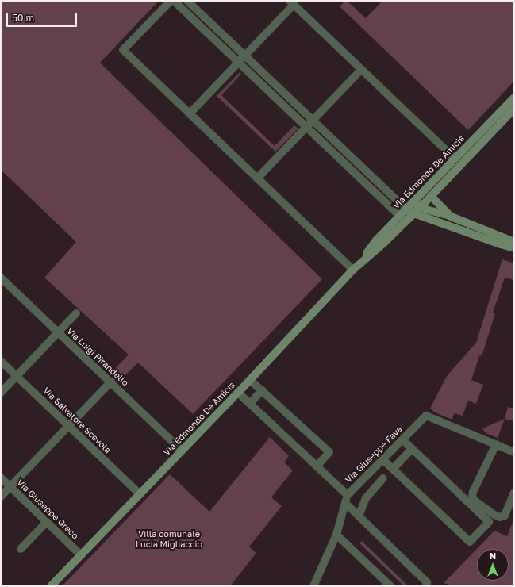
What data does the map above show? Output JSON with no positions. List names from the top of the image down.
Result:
{
  "streets": {
    "main road": ["Via Edmondo De Amicis"],
    "street": [
      "Via Luigi Pirandello",
      "Via Salvatore Scevola",
      "Via Giuseppe Fava",
      "Via Giuseppe Greco"
    ]
  },
  "crossings": [
    ["Via Edmondo De Amicis", "Via Luigi Pirandello"],
    ["Via Edmondo De Amicis", "Via Salvatore Scevola"],
    ["Via Edmondo De Amicis", "Via Giuseppe Fava"],
    ["Via Edmondo De Amicis", "Via Giuseppe Greco"]
  ],
  "parks": ["Villa comunale Lucia Migliaccio"],
  "scale_bar": "50 m",
  "north": "top"
}
